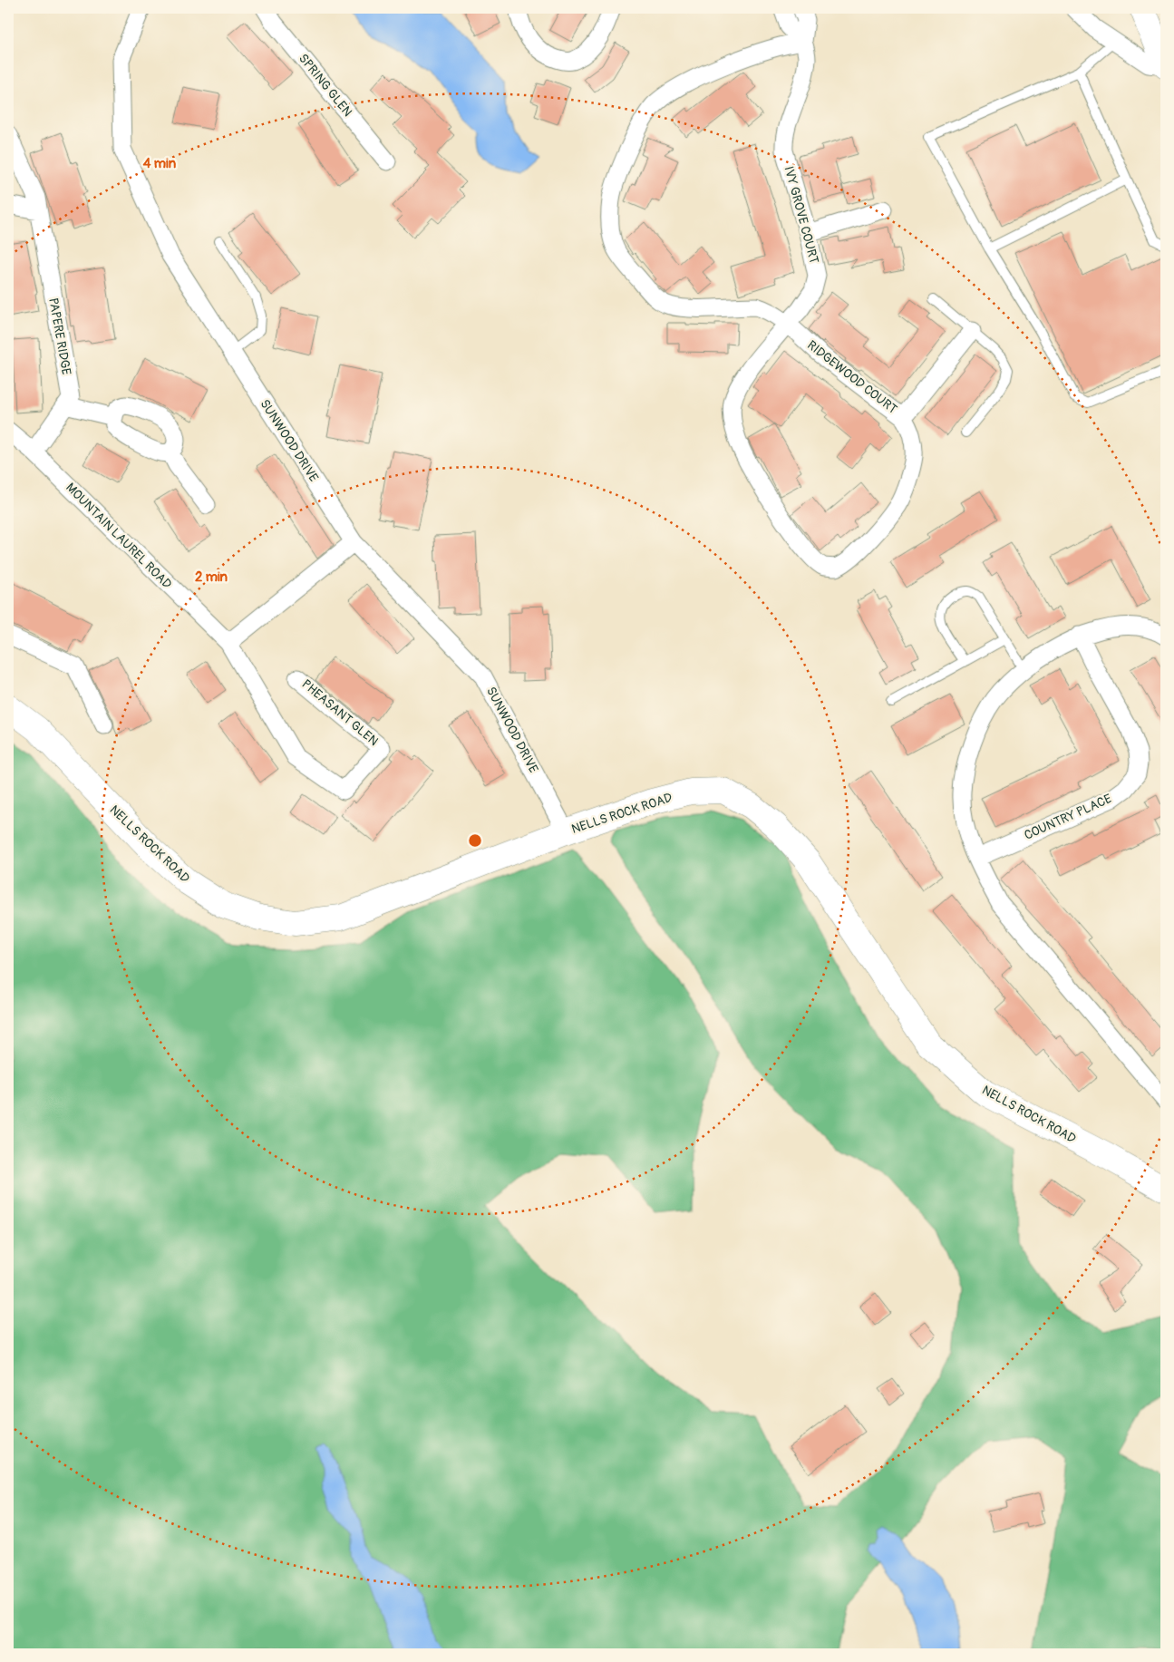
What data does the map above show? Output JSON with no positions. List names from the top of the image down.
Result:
{
  "streets": {
    "main road": ["NELLS ROCK ROAD"],
    "street": [
      "SPRING GLEN",
      "IVY GROVE COURT",
      "PAPERE RIDGE",
      "RIDGEWOOD COURT",
      "SUNWOOD DRIVE",
      "MOUNTAIN LAUREL ROAD",
      "PHEASANT GLEN",
      "COUNTRY PLACE"
    ]
  },
  "crossings": [
    ["IVY GROVE COURT", "RIDGEWOOD COURT"],
    ["PAPERE RIDGE", "MOUNTAIN LAUREL ROAD"],
    ["SUNWOOD DRIVE", "NELLS ROCK ROAD"],
    ["MOUNTAIN LAUREL ROAD", "PHEASANT GLEN"]
  ],
  "rings": ["4 min", "2 min"]
}
